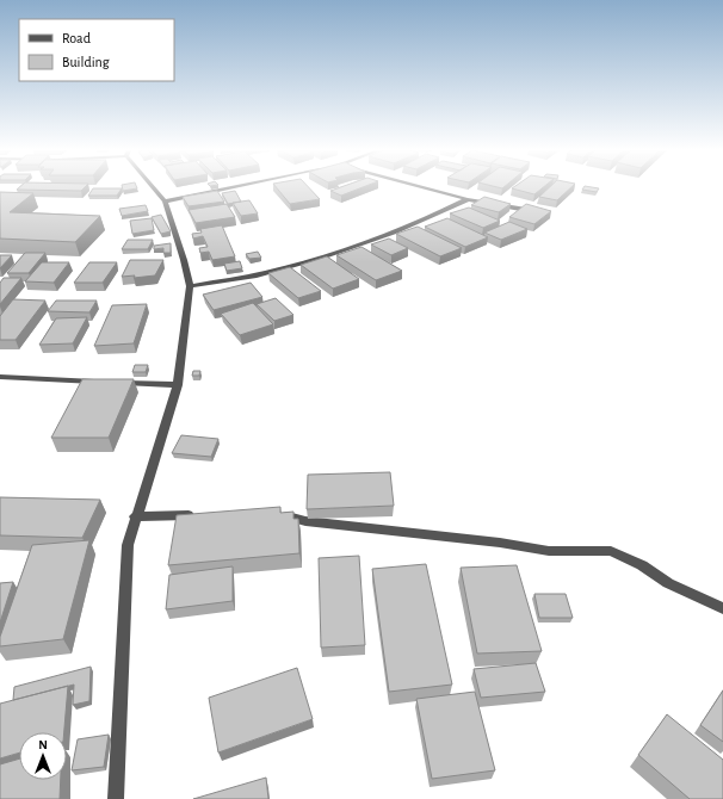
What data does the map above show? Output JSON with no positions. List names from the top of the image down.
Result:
{
  "legend": ["Road", "Building"],
  "north": "top"
}
